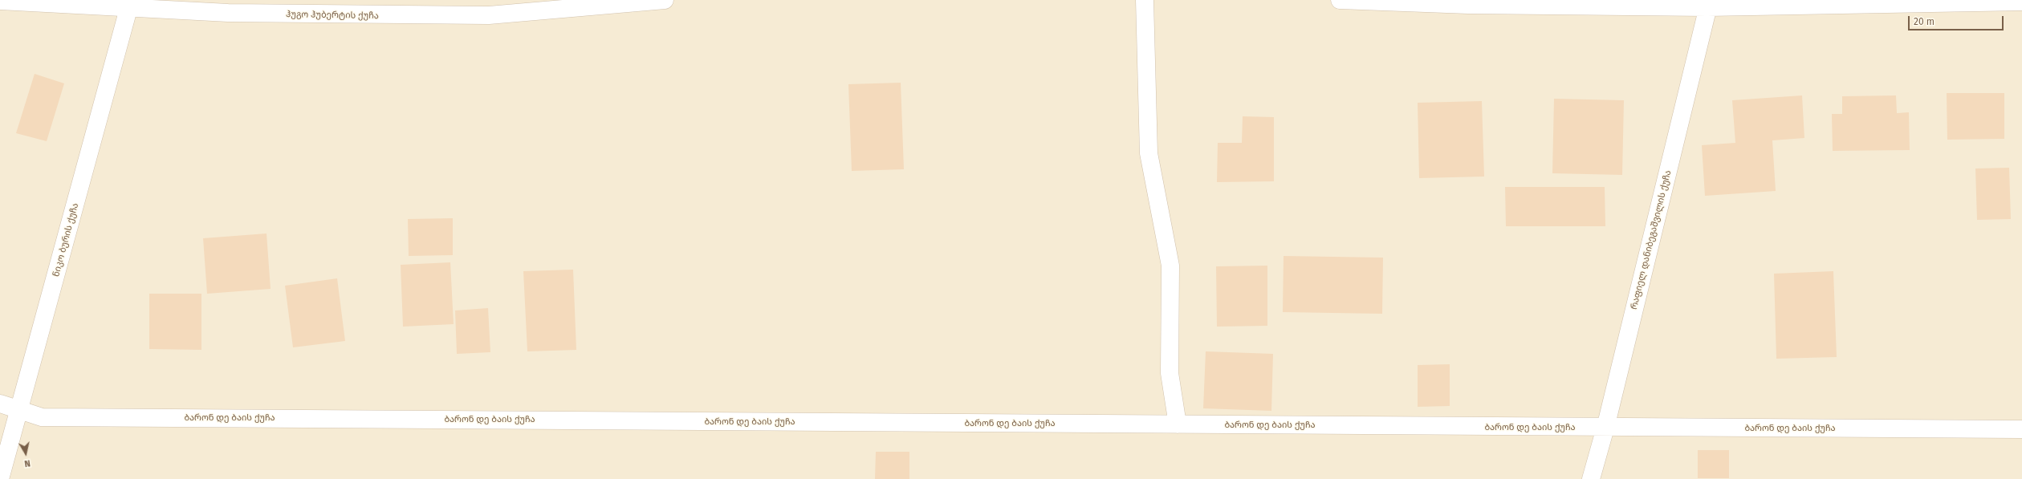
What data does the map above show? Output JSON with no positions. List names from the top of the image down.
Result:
{
  "streets": {
    "street": [
      "ჰუგო ჰუბერტის ქუჩა",
      "ნიკო ბურის ქუჩა",
      "რაფიელ დანიბეგაშვილის ქუჩა",
      "ბარონ დე ბაის ქუჩა"
    ]
  },
  "crossings": [
    ["ჰუგო ჰუბერტის ქუჩა", "ნიკო ბურის ქუჩა"],
    ["ნიკო ბურის ქუჩა", "ბარონ დე ბაის ქუჩა"],
    ["რაფიელ დანიბეგაშვილის ქუჩა", "ბარონ დე ბაის ქუჩა"]
  ],
  "scale_bar": "20 m",
  "north": "bottom"
}
